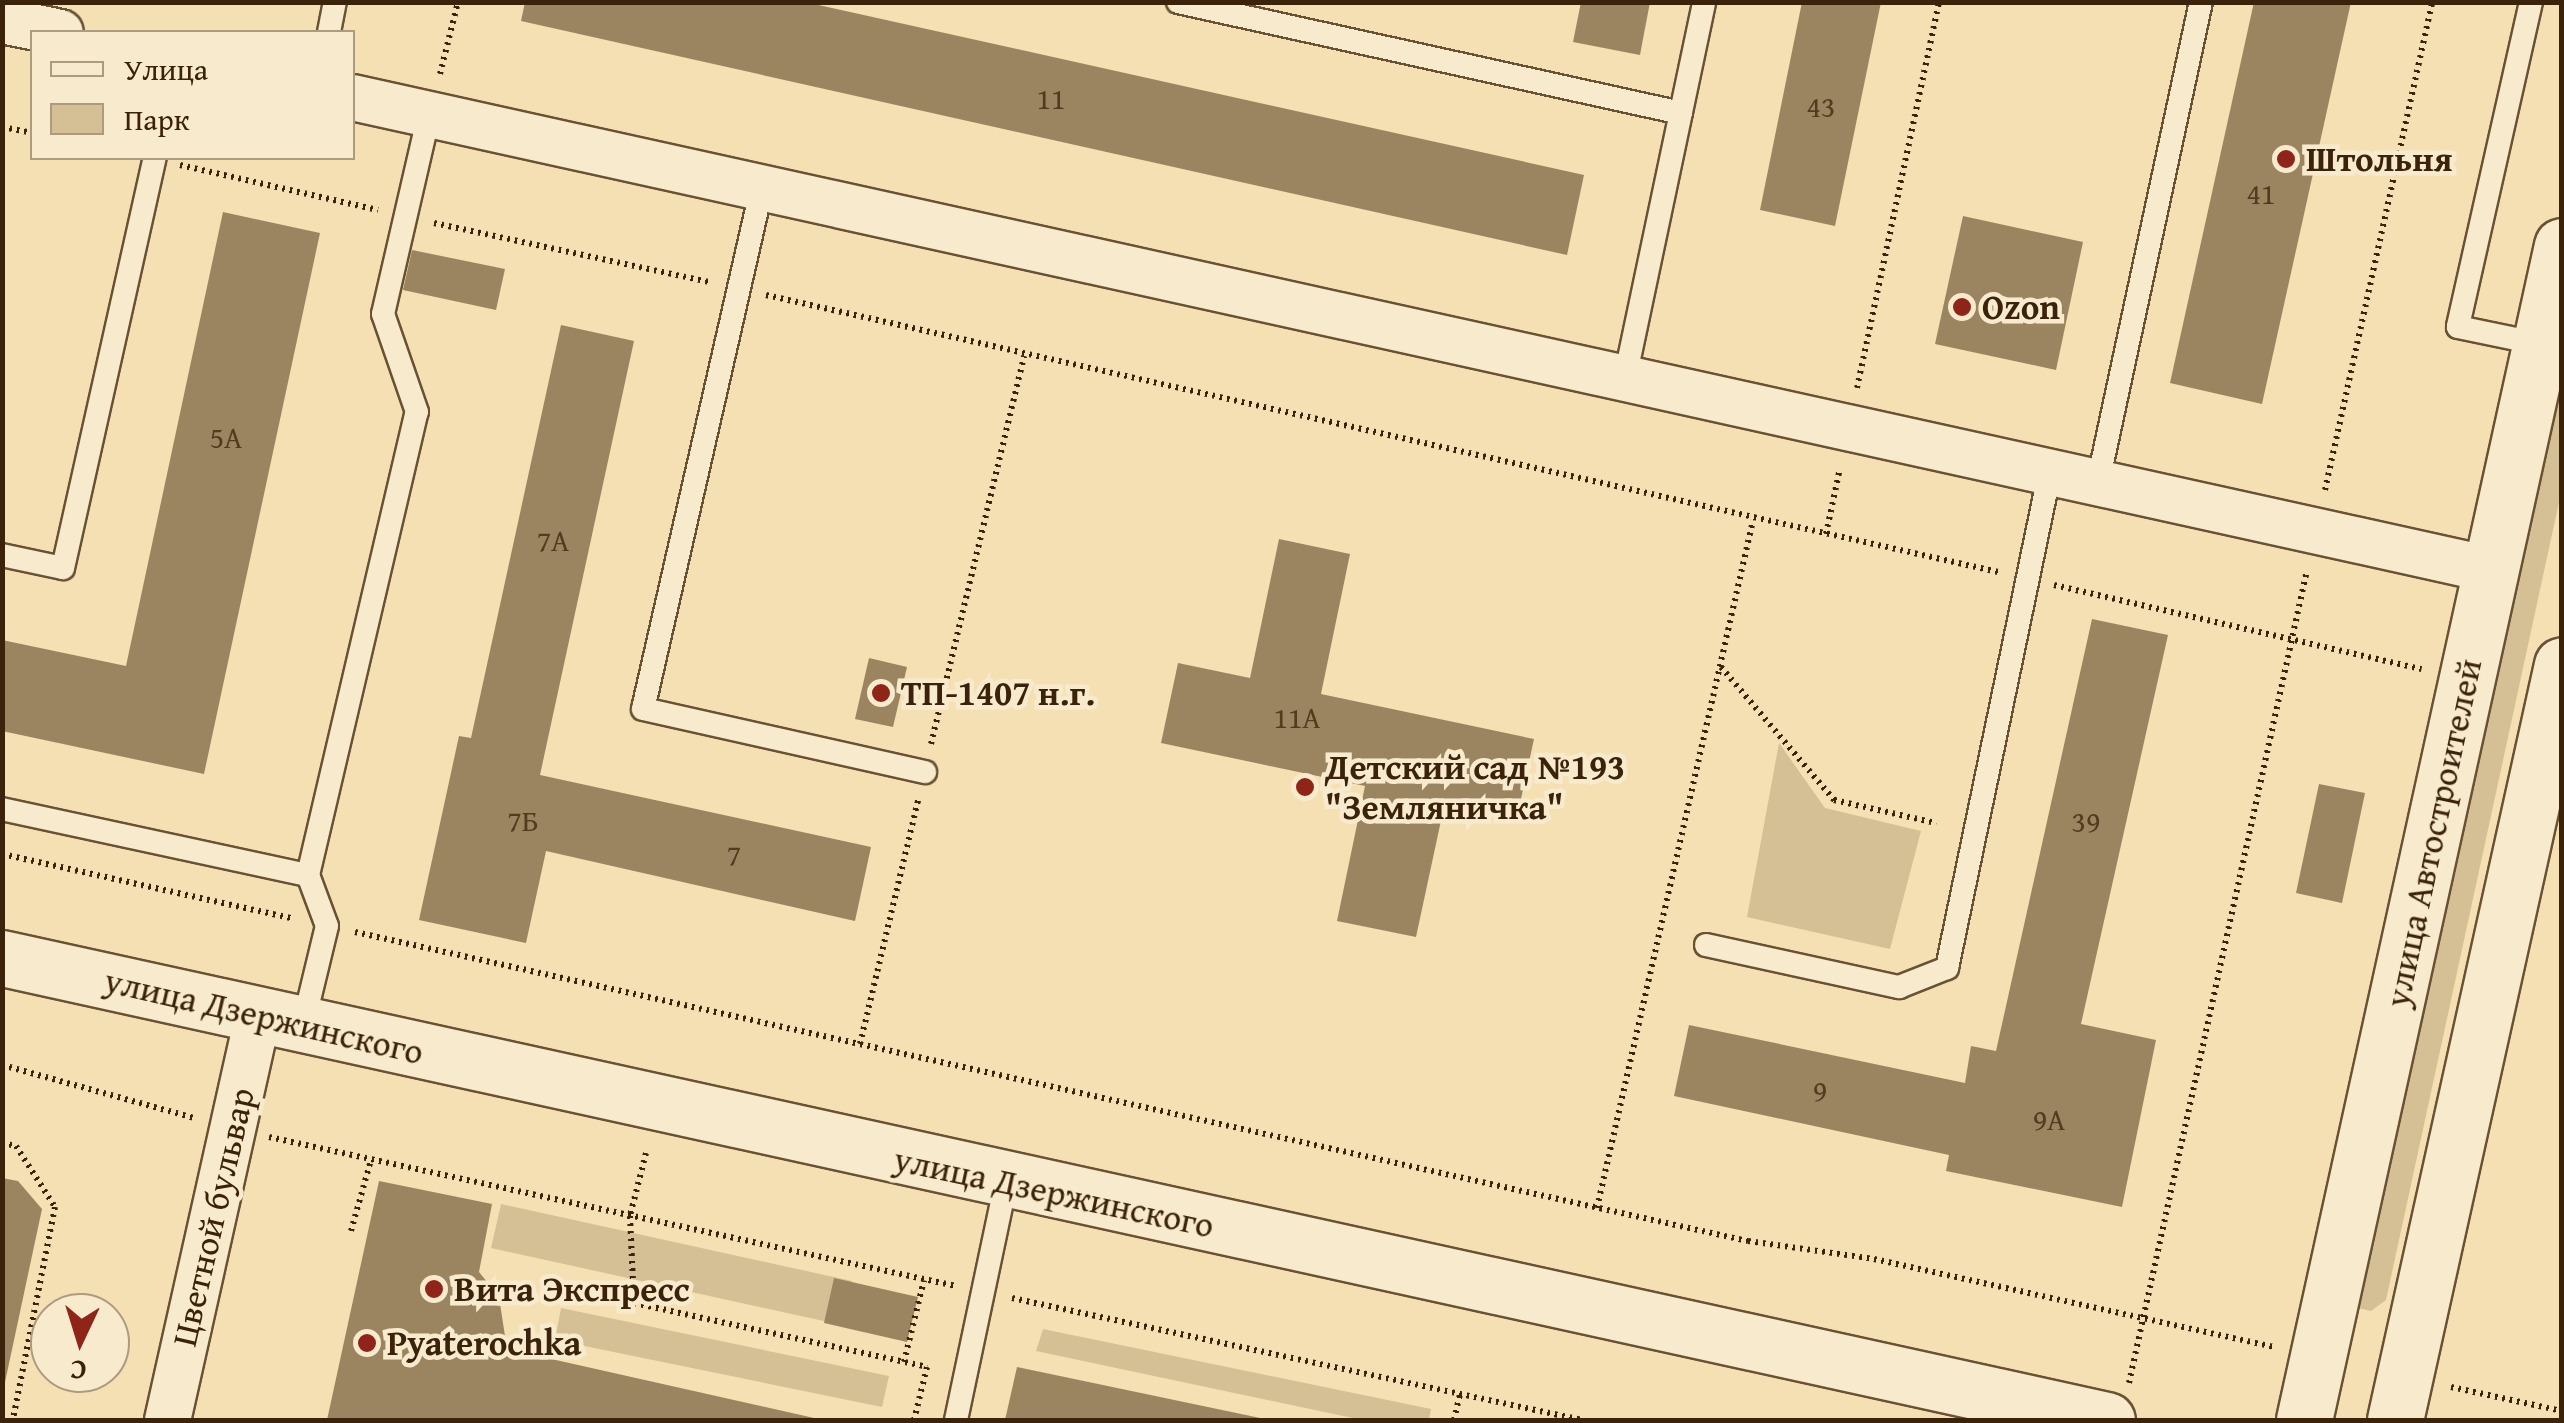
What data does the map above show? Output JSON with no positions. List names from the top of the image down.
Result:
{
  "streets": {
    "main road": ["улица Автостроителей", "улица Дзержинского"],
    "street": ["Цветной бульвар"]
  },
  "crossings": [
    ["улица Дзержинского", "Цветной бульвар"]
  ],
  "places": [
    "Штольня",
    "Ozon",
    "ТП-1407 н.г.",
    "Детский сад №193 \"Земляничка\"",
    "Вита Экспресс",
    "Pyaterochka"
  ],
  "house_numbers": [
    "11",
    "43",
    "41",
    "5А",
    "7А",
    "11А",
    "7Б",
    "39",
    "7",
    "9",
    "9А"
  ],
  "legend": ["Улица", "Парк"],
  "north": "bottom"
}
